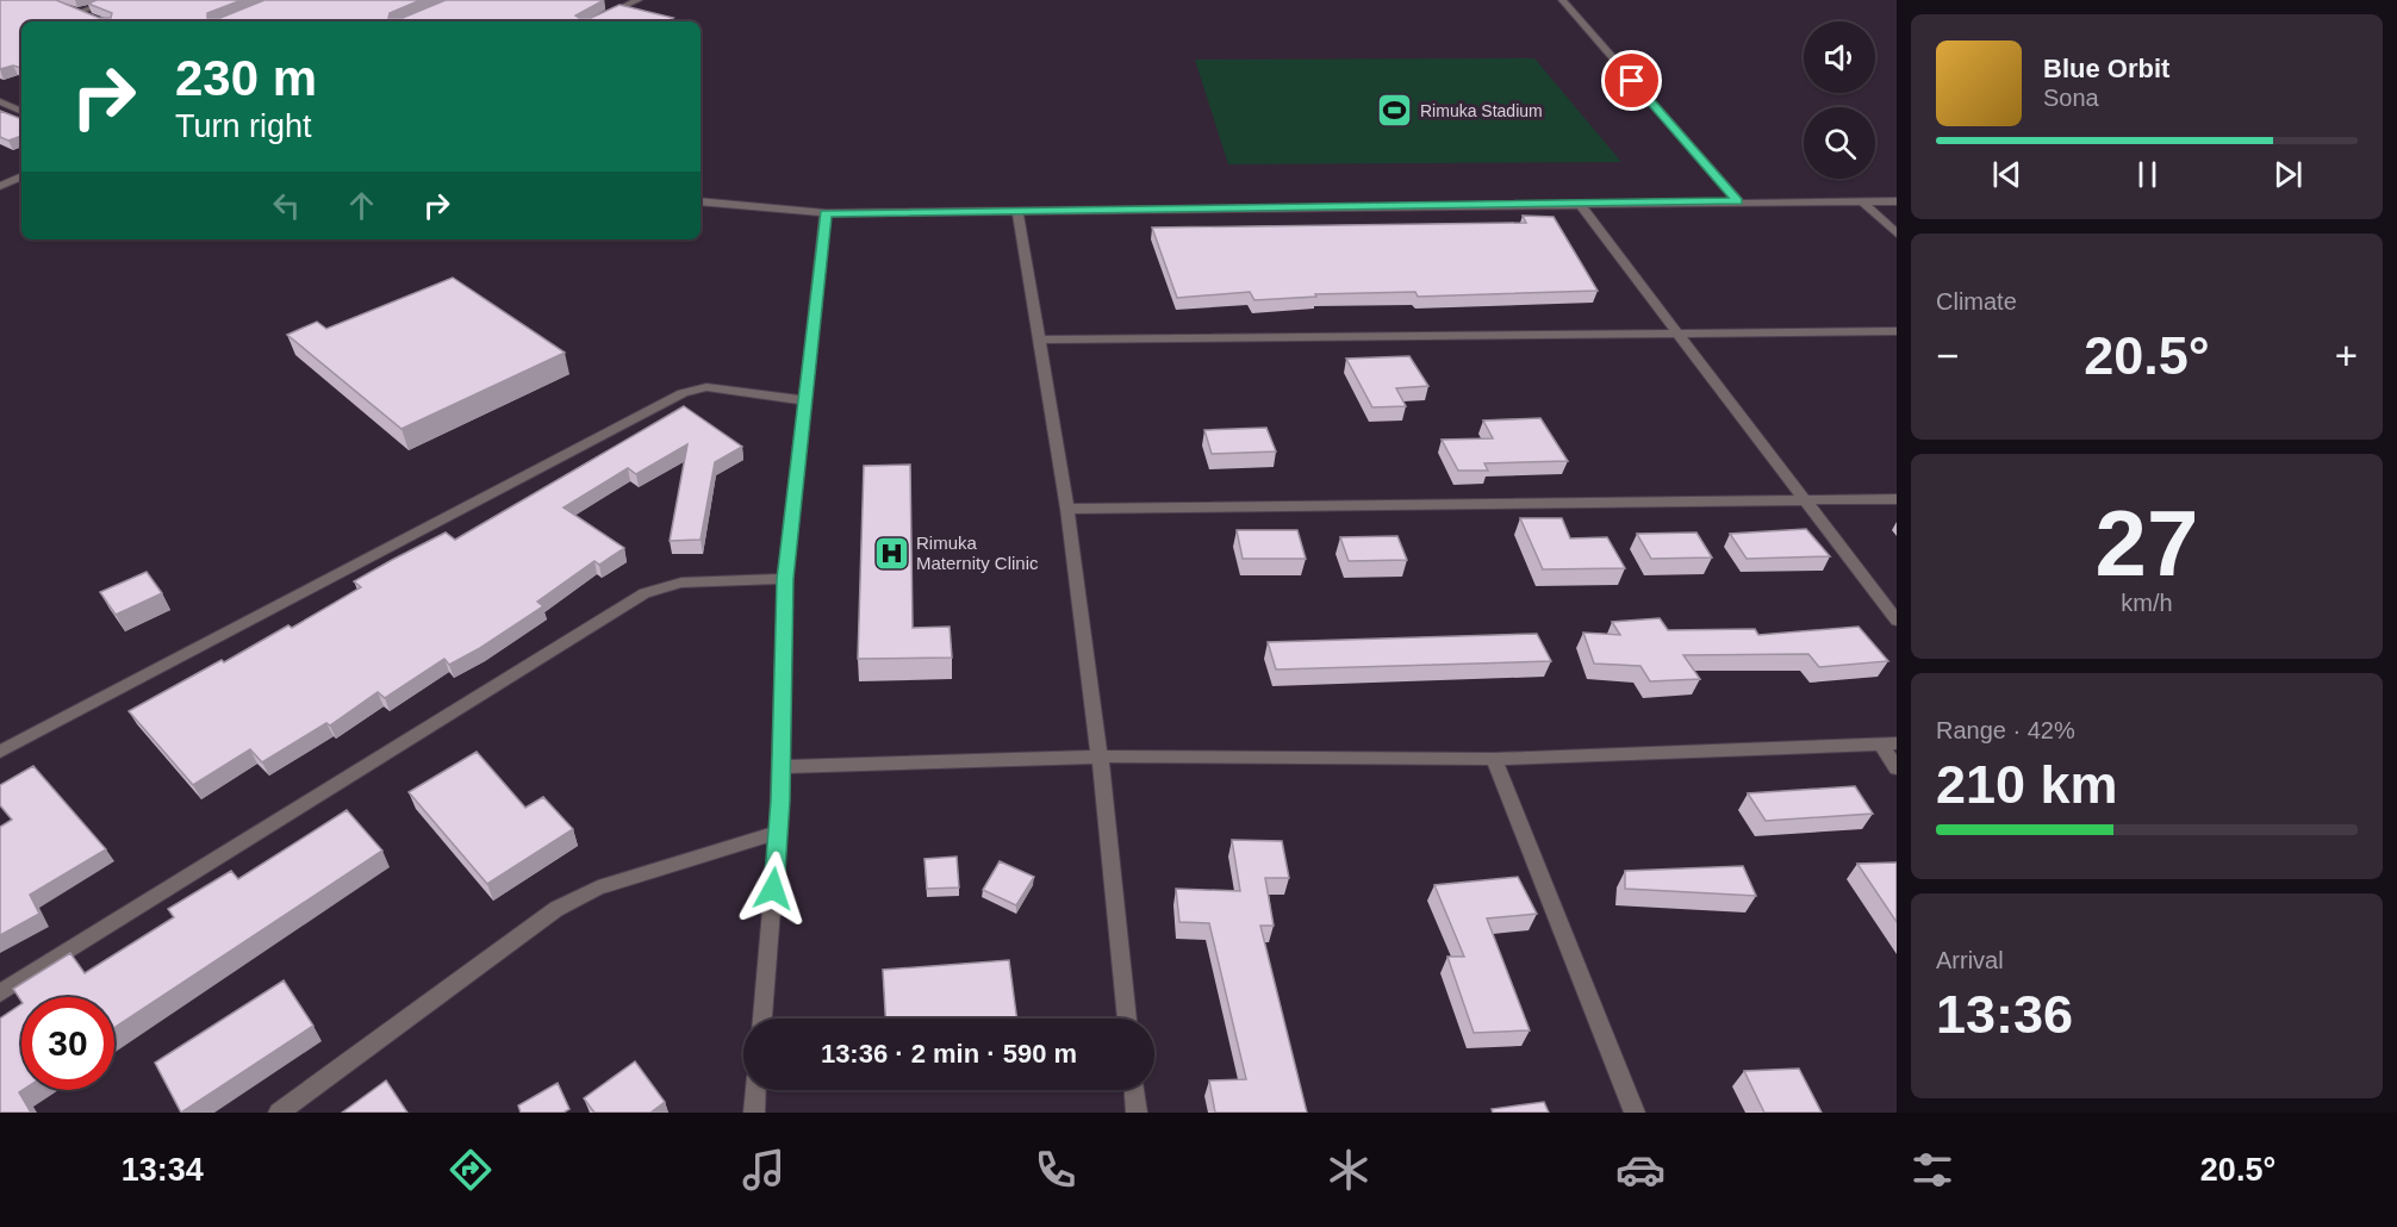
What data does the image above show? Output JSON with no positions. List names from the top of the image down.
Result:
{
  "places": {
    "sports": ["Rimuka Stadium"],
    "hospital": ["Rimuka Maternity Clinic"]
  },
  "page": {
    "turn": ["230 m", "Turn right"],
    "song": ["Blue Orbit", "Sona"],
    "tile": [
      "Climate",
      ["27", "km/h"],
      ["Range · 42%", "210 km"],
      ["Arrival", "13:36"]
    ],
    "heat": ["−", "20.5°", "+"],
    "limit": "30",
    "trip": "13:36 · 2 min · 590 m",
    "tabs": ["13:34", "20.5°"]
  }
}
